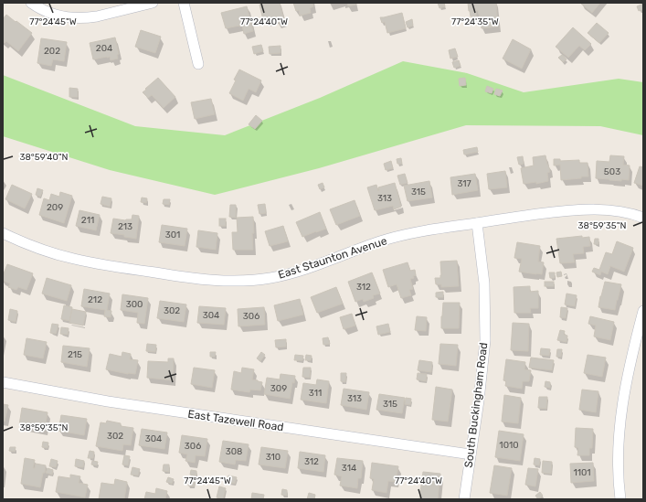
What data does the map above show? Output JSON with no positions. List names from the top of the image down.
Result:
{
  "streets": {
    "street": ["East Staunton Avenue", "South Buckingham Road", "East Tazewell Road"]
  },
  "crossings": [
    ["East Staunton Avenue", "South Buckingham Road"],
    ["South Buckingham Road", "East Tazewell Road"]
  ],
  "house_numbers": [
    "204",
    "202",
    "503",
    "317",
    "315",
    "313",
    "209",
    "211",
    "213",
    "301",
    "312",
    "212",
    "300",
    "302",
    "304",
    "306",
    "215",
    "309",
    "311",
    "313",
    "315",
    "302",
    "304",
    "1010",
    "306",
    "308",
    "310",
    "312",
    "314",
    "1101"
  ],
  "coordinates": [
    "77°24'45\"W",
    "77°24'40\"W",
    "77°24'35\"W",
    "38°59'40\"N",
    "38°59'35\"N"
  ]
}
